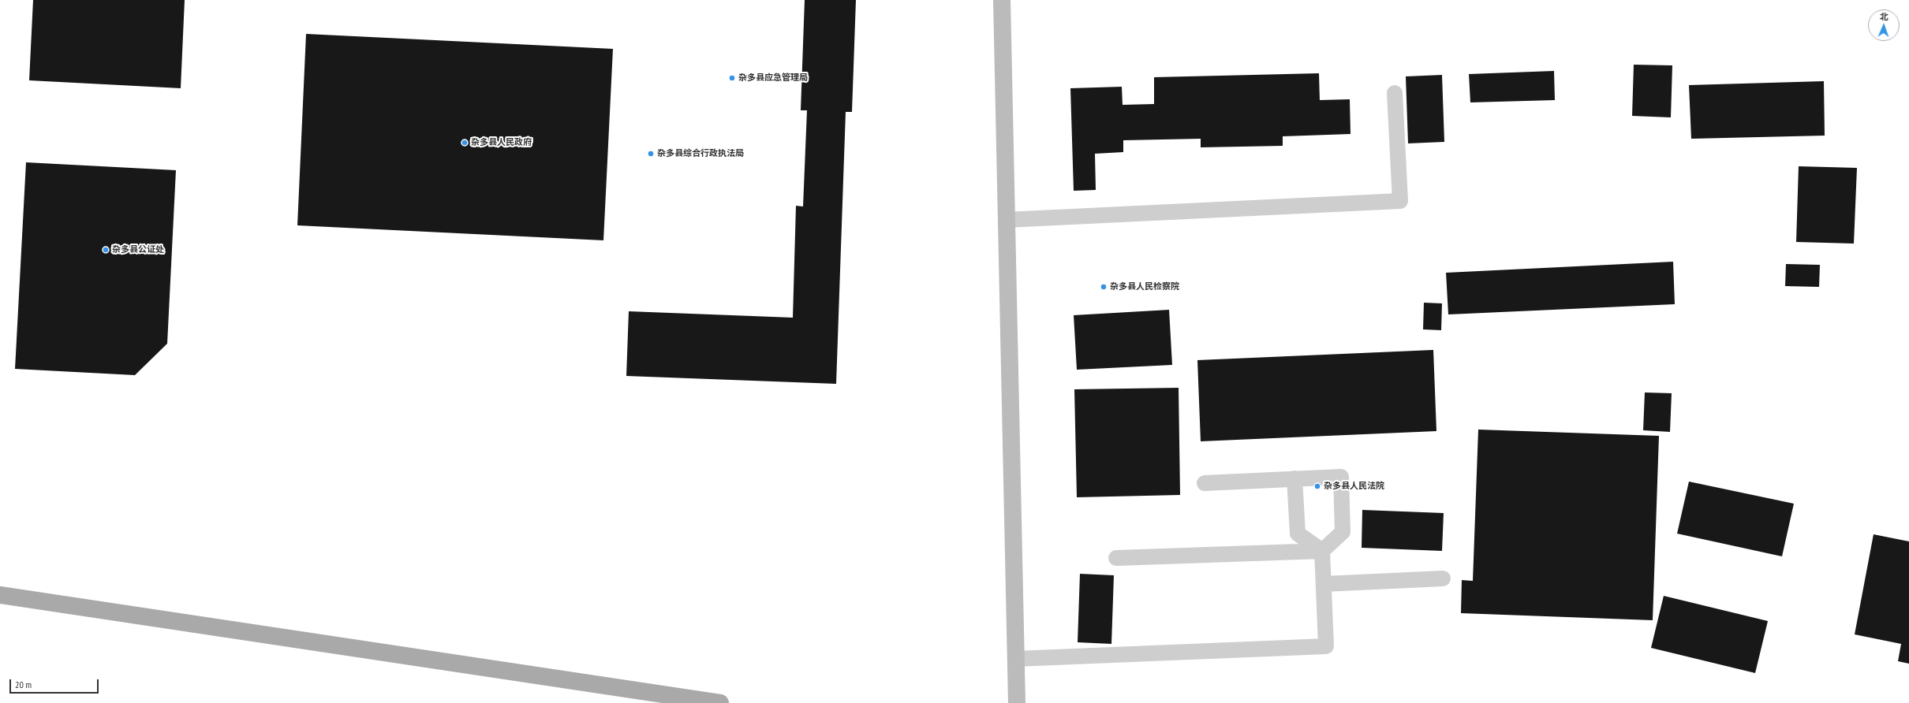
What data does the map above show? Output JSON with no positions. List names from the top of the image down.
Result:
{
  "places": [
    "杂多县应急管理局",
    "杂多县人民政府",
    "杂多县综合行政执法局",
    "杂多县公证处",
    "杂多县人民检察院",
    "杂多县人民法院"
  ],
  "scale_bar": "20 m",
  "north": "top"
}
